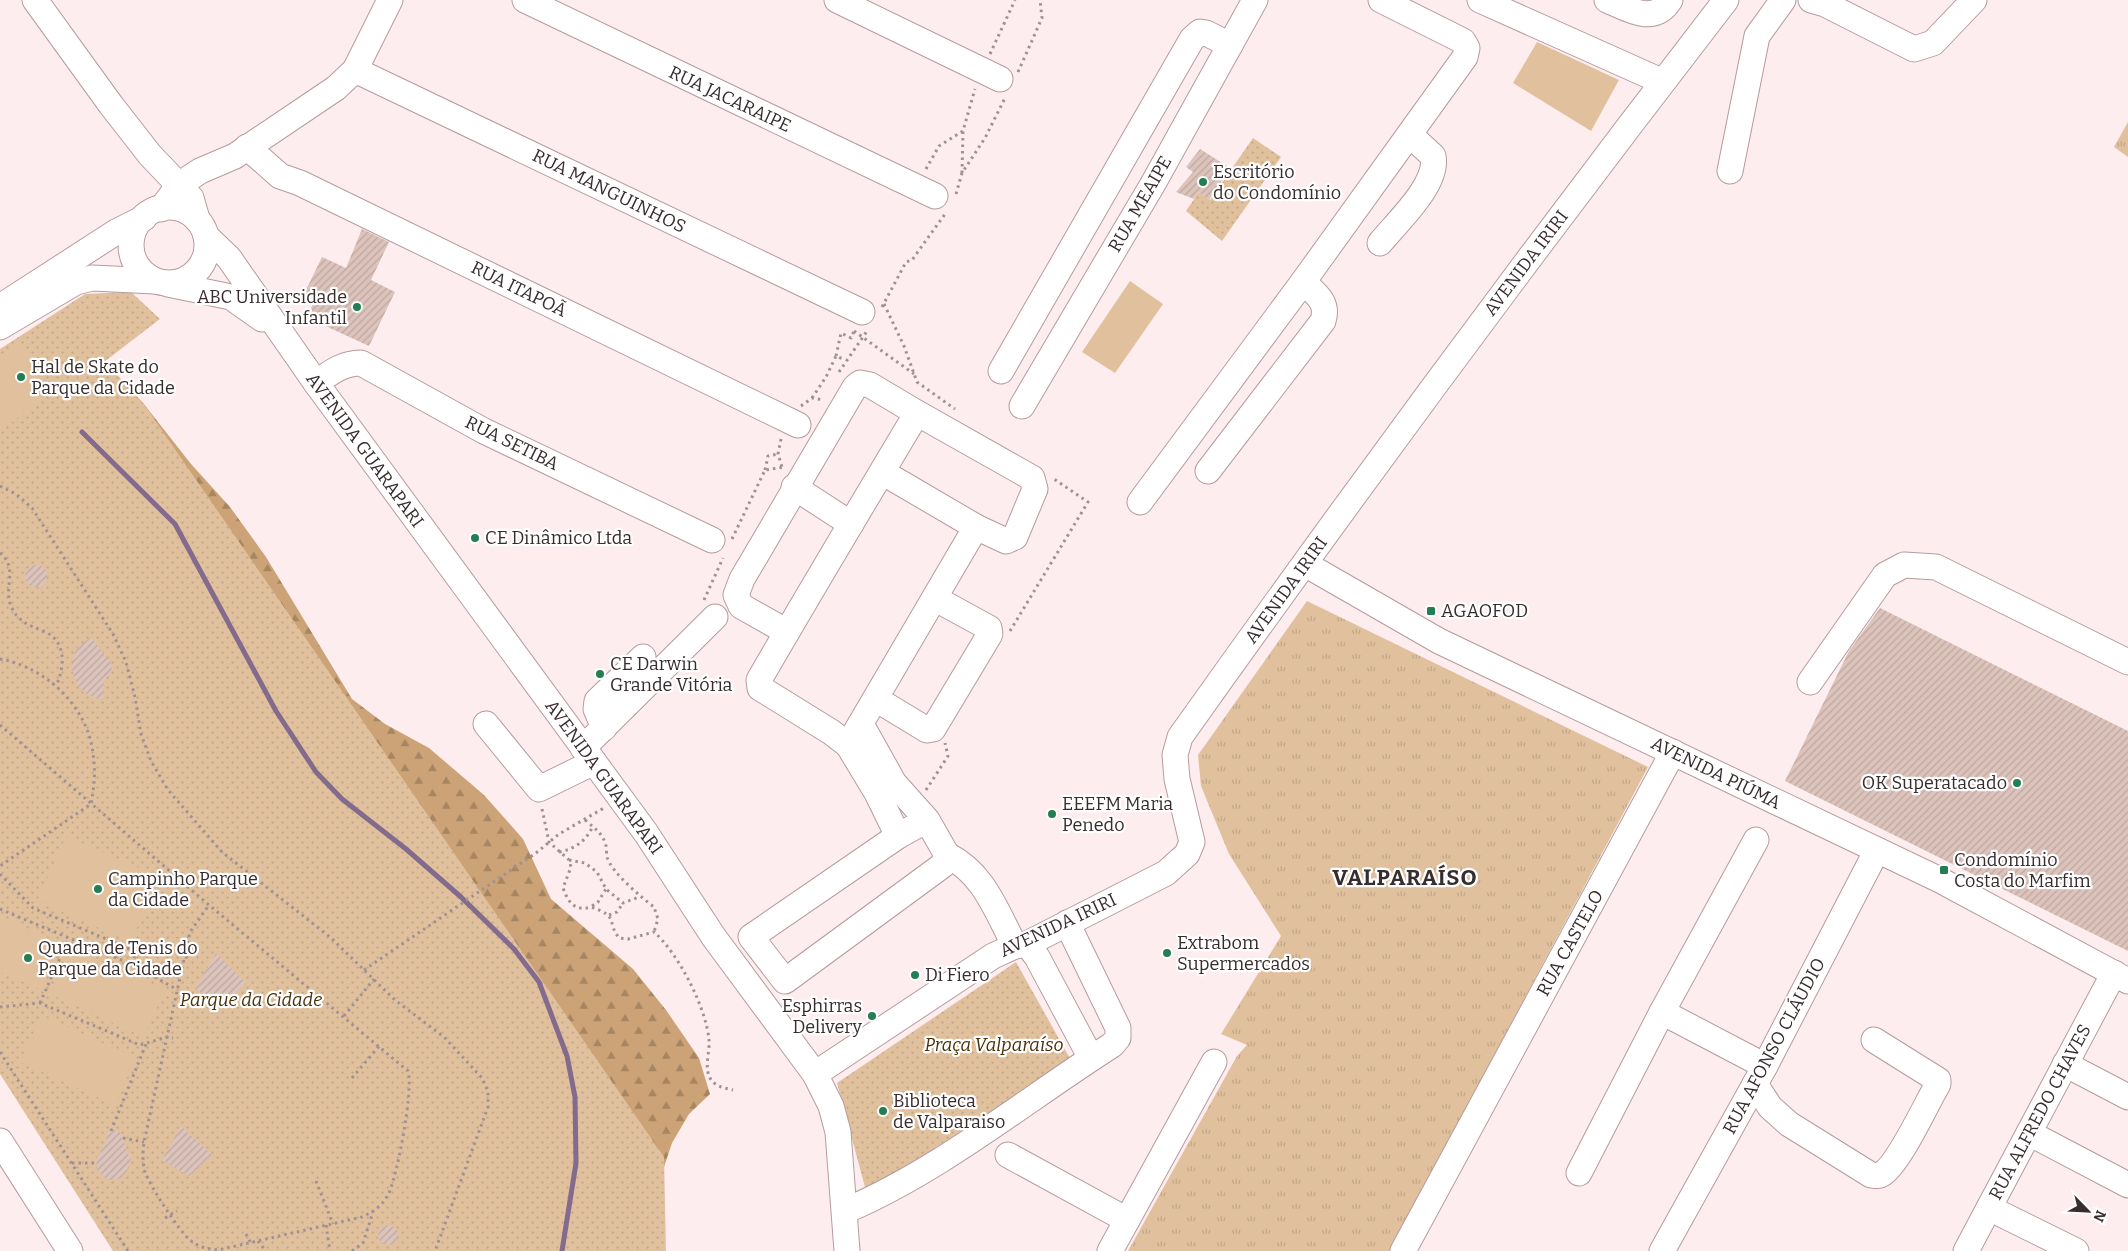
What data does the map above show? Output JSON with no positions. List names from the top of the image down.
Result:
{
  "streets": {
    "street": [
      "RUA JACARAIPE",
      "RUA MANGUINHOS",
      "RUA MEAIPE",
      "AVENIDA IRIRI",
      "RUA ITAPOÃ",
      "RUA SETIBA",
      "AVENIDA GUARAPARI",
      "AVENIDA PIÚMA",
      "RUA CASTELO",
      "RUA AFONSO CLÁUDIO",
      "RUA ALFREDO CHAVES"
    ]
  },
  "crossings": [
    ["AVENIDA IRIRI", "AVENIDA GUARAPARI"],
    ["AVENIDA IRIRI", "AVENIDA PIÚMA"],
    ["RUA SETIBA", "AVENIDA GUARAPARI"],
    ["AVENIDA PIÚMA", "RUA CASTELO"],
    ["AVENIDA PIÚMA", "RUA AFONSO CLÁUDIO"],
    ["AVENIDA PIÚMA", "RUA ALFREDO CHAVES"]
  ],
  "districts": ["VALPARAÍSO"],
  "parks": ["Parque da Cidade", "Praça Valparaíso"],
  "places": {
    "other": [
      "Escritório do Condomínio",
      "ABC Universidade Infantil",
      "Hal de Skate do Parque da Cidade",
      "CE Dinâmico Ltda",
      "CE Darwin Grande Vitória",
      "OK Superatacado",
      "EEEFM Maria Penedo",
      "Campinho Parque da Cidade",
      "Extrabom Supermercados",
      "Quadra de Tenis do Parque da Cidade",
      "Di Fiero",
      "Esphirras Delivery",
      "Biblioteca de Valparaiso"
    ],
    "transit": ["AGAOFOD", "Condomínio Costa do Marfim"]
  },
  "north": "bottom right"
}
